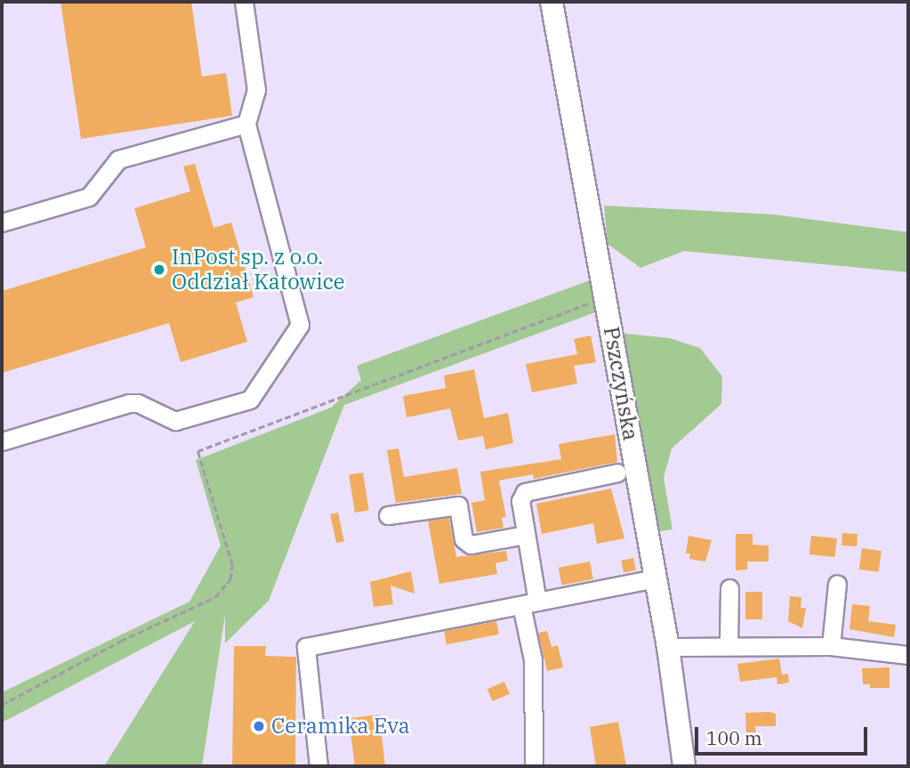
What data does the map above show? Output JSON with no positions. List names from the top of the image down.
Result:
{
  "streets": {
    "main road": ["Pszczyńska"]
  },
  "places": ["InPost sp. z o.o. Oddział Katowice", "Ceramika Eva"],
  "scale_bar": "100 m"
}
